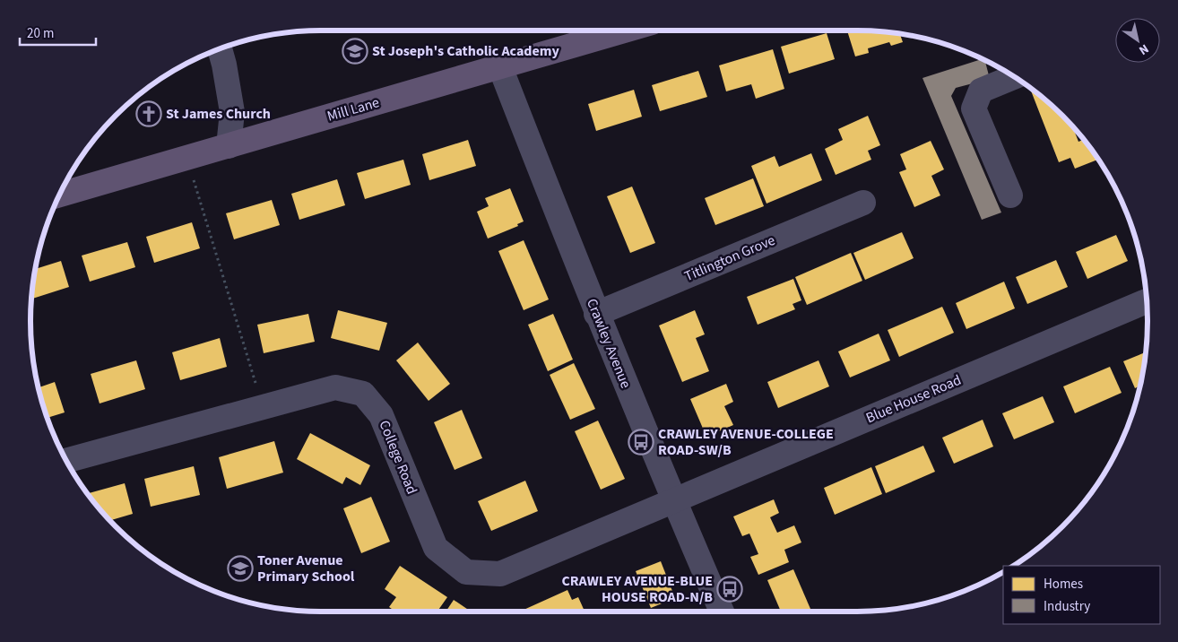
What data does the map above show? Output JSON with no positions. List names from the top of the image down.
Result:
{
  "streets": {
    "main road": ["Mill Lane"],
    "street": [
      "Titlington Grove",
      "Crawley Avenue",
      "Blue House Road",
      "College Road"
    ]
  },
  "crossings": [
    ["Mill Lane", "Crawley Avenue"],
    ["Titlington Grove", "Crawley Avenue"],
    ["Crawley Avenue", "Blue House Road"],
    ["Crawley Avenue", "College Road"],
    ["Blue House Road", "College Road"]
  ],
  "places": {
    "school or university": ["St Joseph's Catholic Academy", "Toner Avenue Primary School"],
    "church": ["St James Church"],
    "bus stop": ["CRAWLEY AVENUE-COLLEGE ROAD-SW/B", "CRAWLEY AVENUE-BLUE HOUSE ROAD-N/B"]
  },
  "legend": ["Homes", "Industry"],
  "scale_bar": "20 m",
  "north": "bottom right"
}
